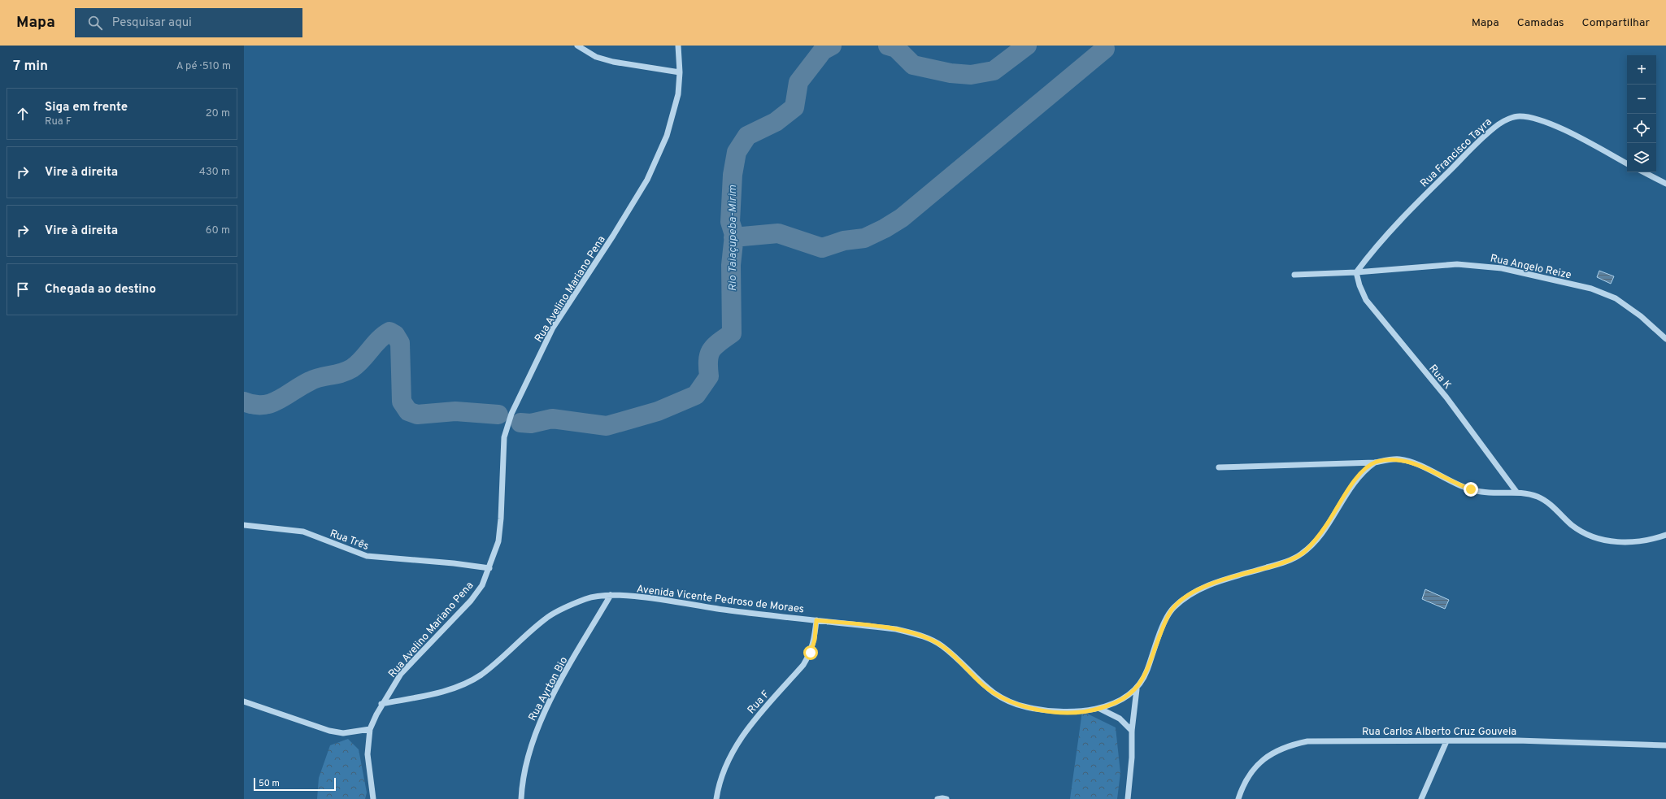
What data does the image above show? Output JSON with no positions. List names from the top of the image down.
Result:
{
  "streets": {
    "street": [
      "Rua Francisco Tayra",
      "Rua Angelo Reize",
      "Rua Avelino Mariano Pena",
      "Rua K",
      "Rua Três",
      "Avenida Vicente Pedroso de Moraes",
      "Rua Ayrton Bio",
      "Rua F",
      "Rua Carlos Alberto Cruz Gouveia"
    ]
  },
  "crossings": [
    ["Rua Francisco Tayra", "Rua Angelo Reize"],
    ["Rua Francisco Tayra", "Rua K"],
    ["Rua Angelo Reize", "Rua K"],
    ["Rua Avelino Mariano Pena", "Rua Três"],
    ["Rua Avelino Mariano Pena", "Avenida Vicente Pedroso de Moraes"],
    ["Avenida Vicente Pedroso de Moraes", "Rua Ayrton Bio"],
    ["Avenida Vicente Pedroso de Moraes", "Rua F"]
  ],
  "water": ["Rio Taiaçupeba-Mirim"],
  "scale_bar": "50 m",
  "page": {
    "header": "Mapa",
    "search": "Pesquisar aqui",
    "nav": ["Mapa", "Camadas", "Compartilhar"],
    "heading": ["7 min", "A pé · 510 m"],
    "map_buttons": ["+", "−"],
    "list": [
      ["Siga em frente", "Rua F", "20 m"],
      ["Vire à direita", "430 m"],
      ["Vire à direita", "60 m"],
      "Chegada ao destino"
    ],
    "scale": "50 m"
  }
}
